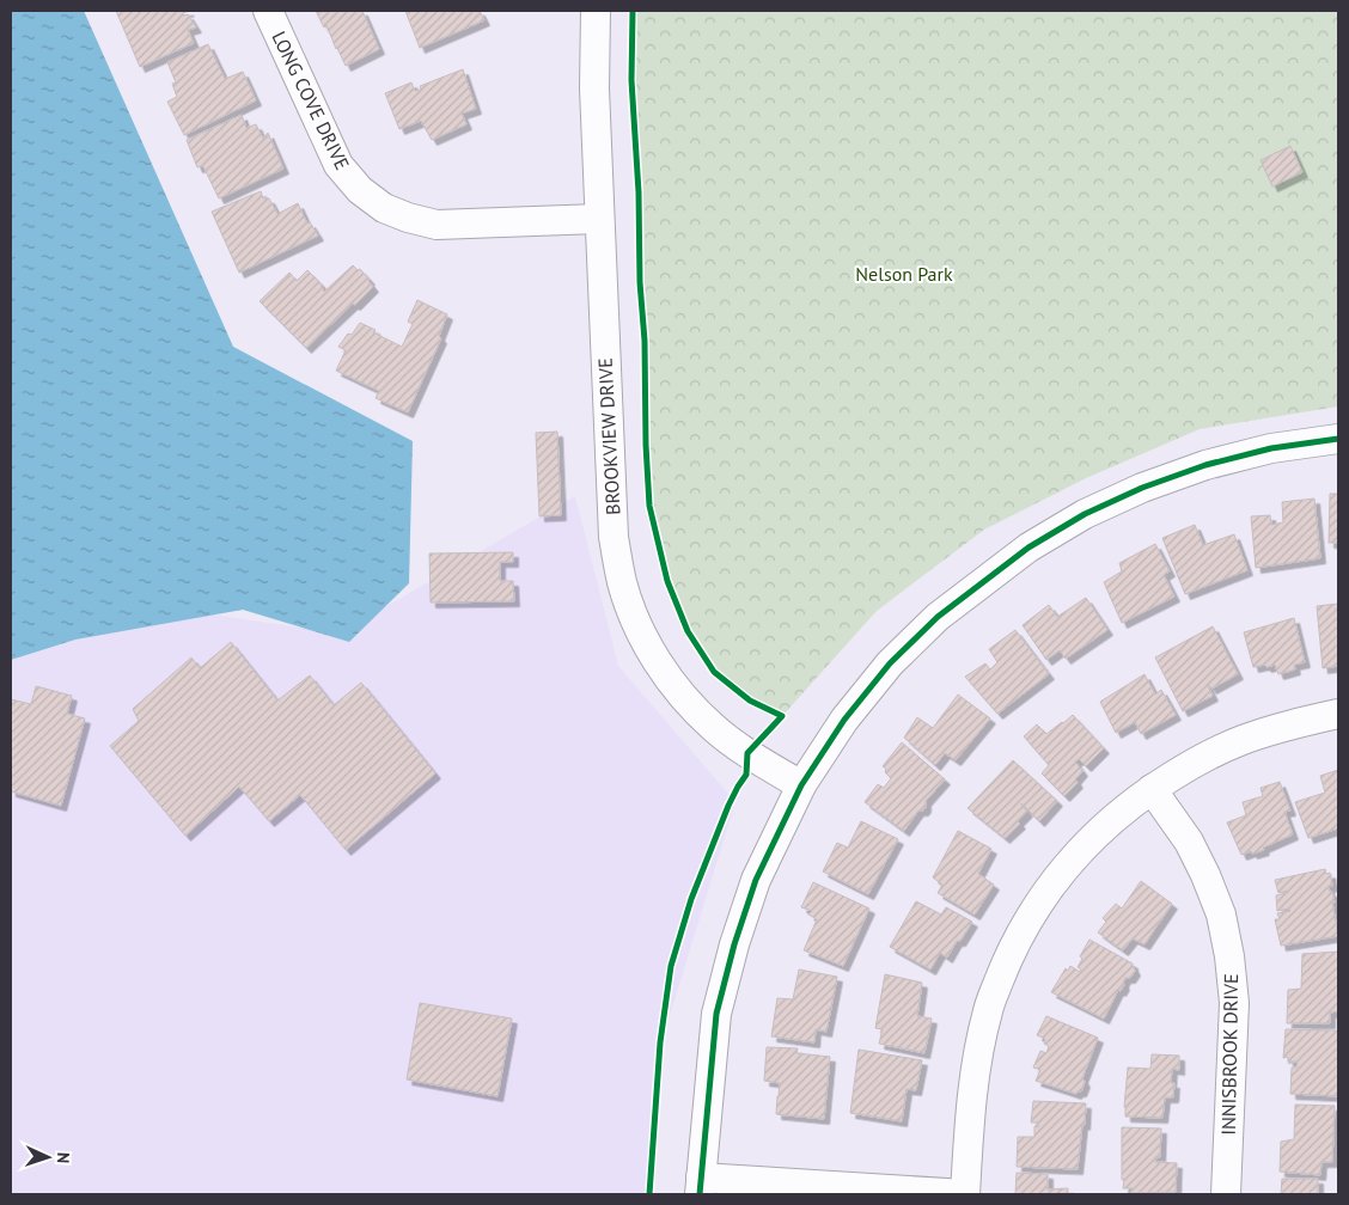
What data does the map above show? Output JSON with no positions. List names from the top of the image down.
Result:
{
  "streets": {
    "street": ["LONG COVE DRIVE", "BROOKVIEW DRIVE", "INNISBROOK DRIVE"]
  },
  "crossings": [
    ["LONG COVE DRIVE", "BROOKVIEW DRIVE"]
  ],
  "parks": ["Nelson Park"],
  "north": "right"
}
